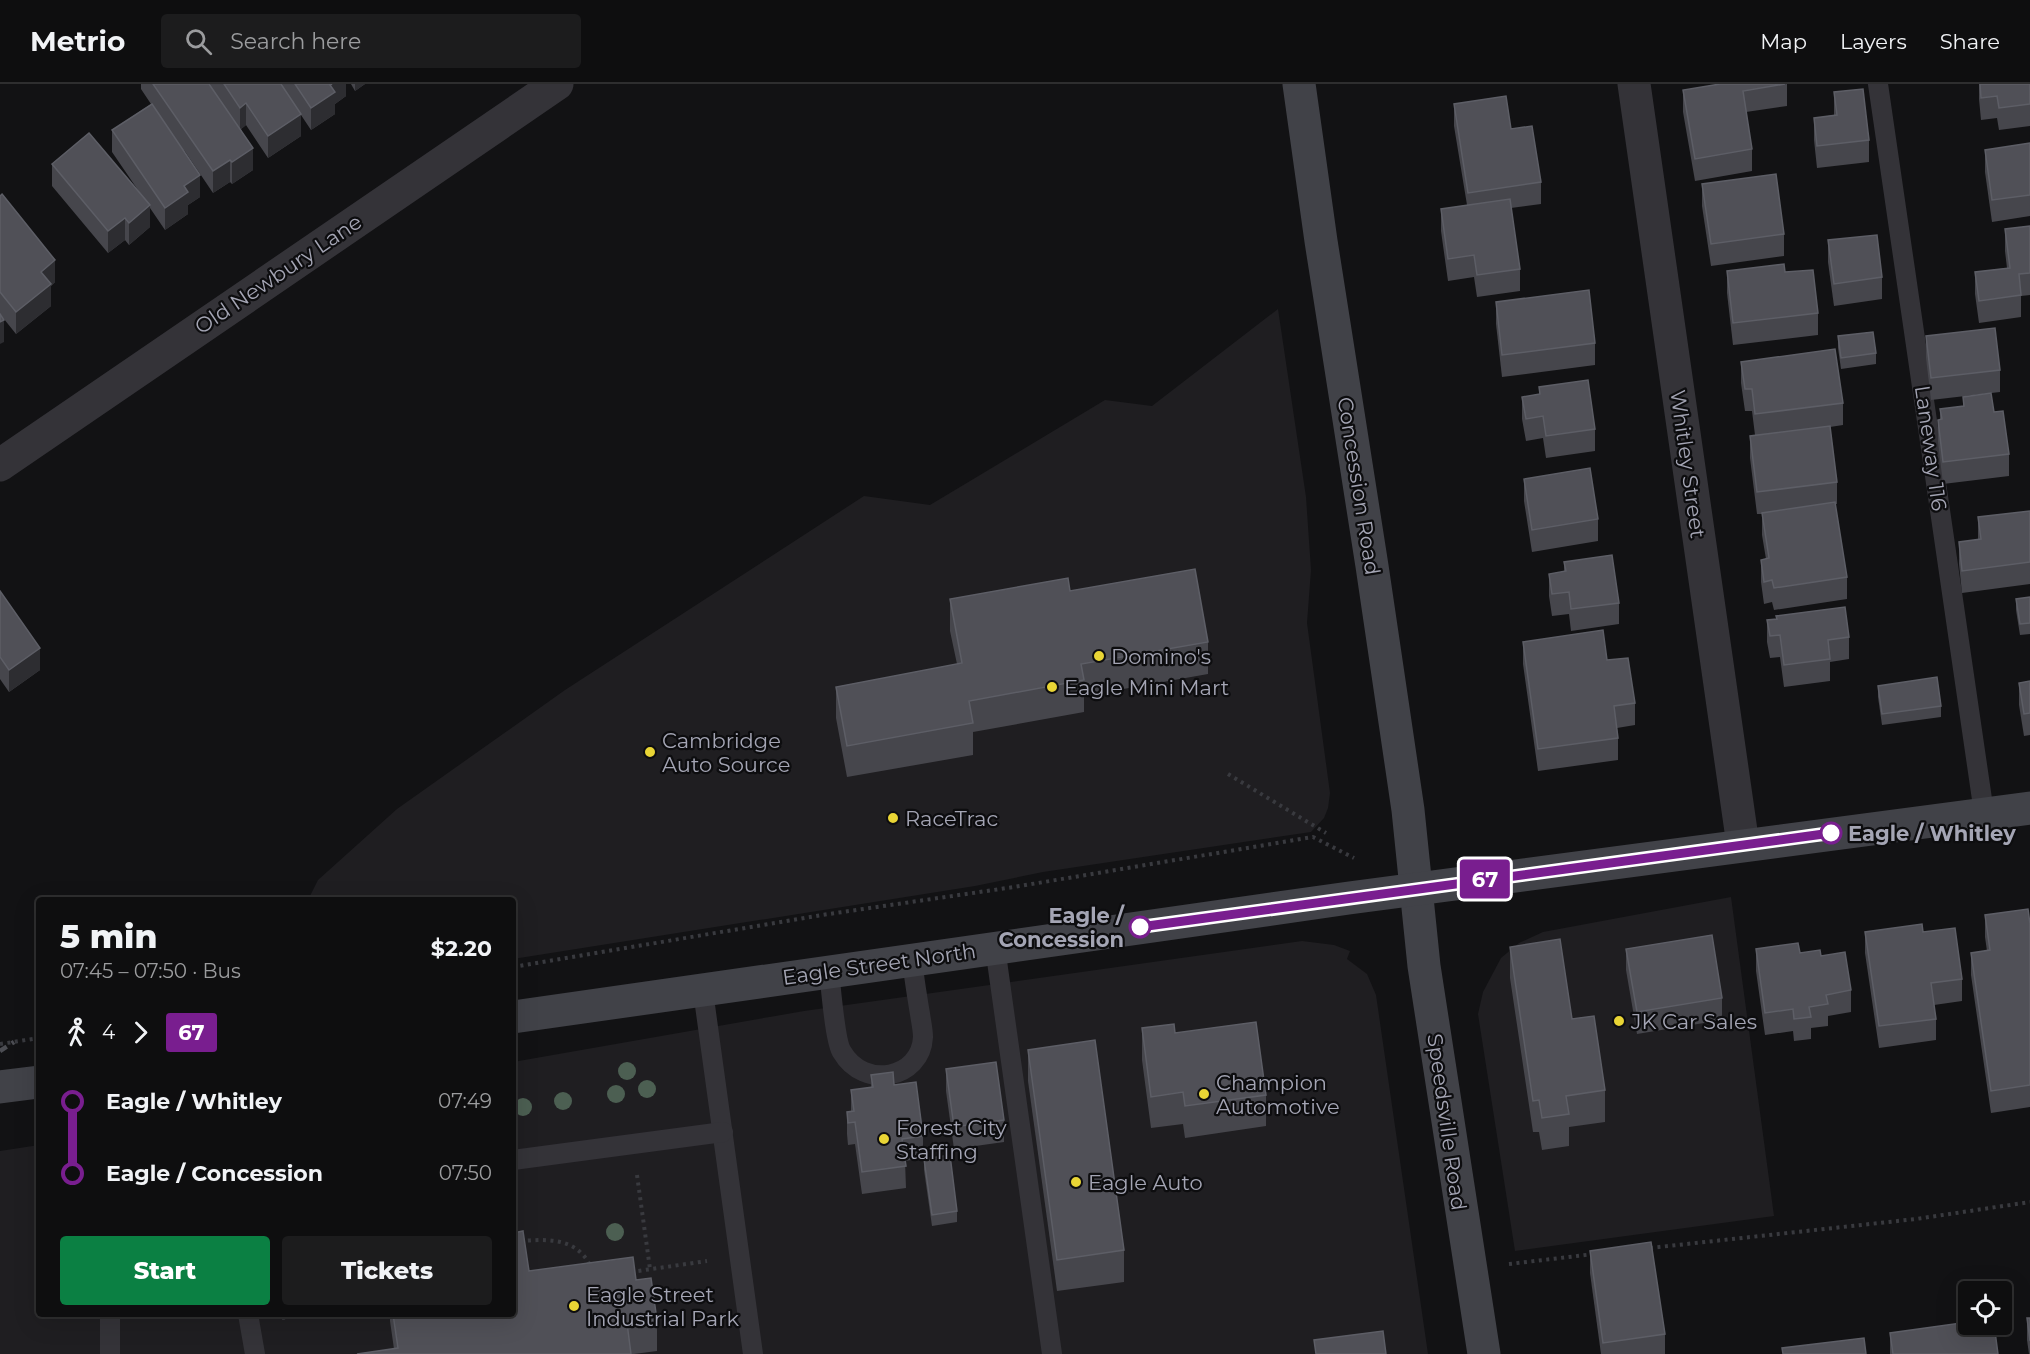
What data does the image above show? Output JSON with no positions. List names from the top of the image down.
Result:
{
  "streets": {
    "main road": ["Concession Road", "Eagle Street North", "Speedsville Road"],
    "street": ["Old Newbury Lane", "Whitley Street"],
    "lane": ["Laneway 116"]
  },
  "crossings": [
    ["Laneway 116", "Eagle Street North"],
    ["Whitley Street", "Eagle Street North"],
    ["Concession Road", "Eagle Street North"],
    ["Concession Road", "Speedsville Road"],
    ["Eagle Street North", "Speedsville Road"]
  ],
  "places": [
    "Domino's",
    "Eagle Mini Mart",
    "Cambridge Auto Source",
    "RaceTrac",
    "Eagle / Whitley",
    "Eagle / Concession",
    "JK Car Sales",
    "Champion Automotive",
    "Forest City Staffing",
    "Eagle Auto",
    "Eagle Street Industrial Park"
  ],
  "lines": ["bus line 67"],
  "page": {
    "header": "Metrio",
    "search": "Search here",
    "nav": ["Map", "Layers", "Share"],
    "on_map": "67",
    "heading": ["5 min", "07:45 – 07:50 · Bus", "$2.20"],
    "legs": ["4", "67"],
    "list": [
      {
        "name": "Eagle / Whitley",
        "value": "07:49"
      },
      {
        "name": "Eagle / Concession",
        "value": "07:50"
      }
    ],
    "buttons": ["Start", "Tickets"]
  }
}
